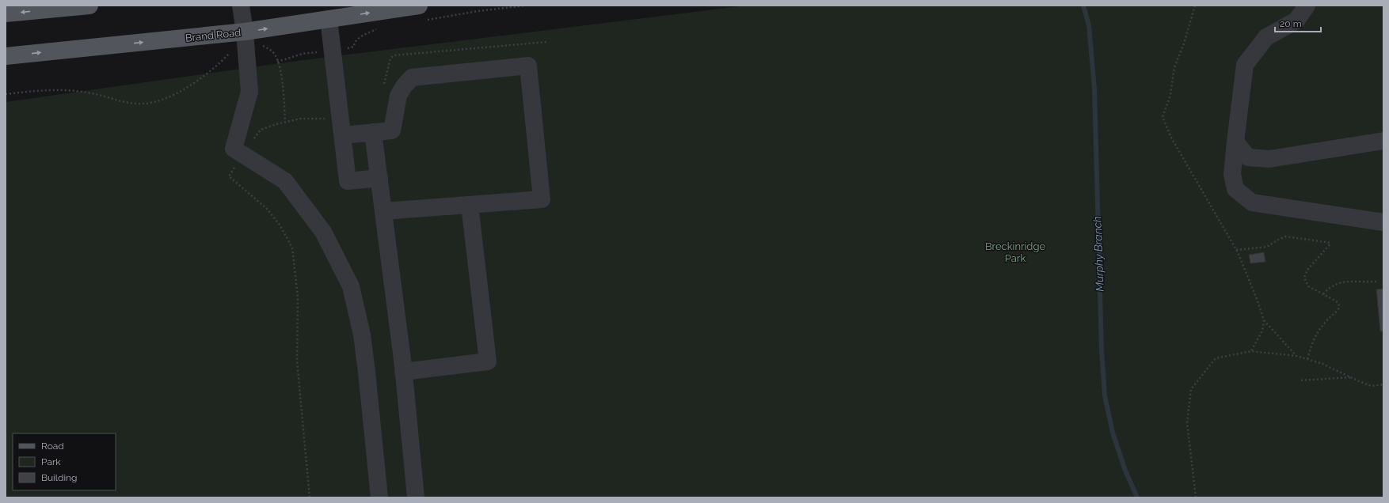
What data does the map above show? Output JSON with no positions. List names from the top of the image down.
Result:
{
  "streets": {
    "main road": ["Brand Road"]
  },
  "one_way": ["Brand Road"],
  "water": ["Murphy Branch"],
  "parks": ["Breckinridge Park"],
  "legend": ["Road", "Park", "Building"],
  "scale_bar": "20 m"
}
